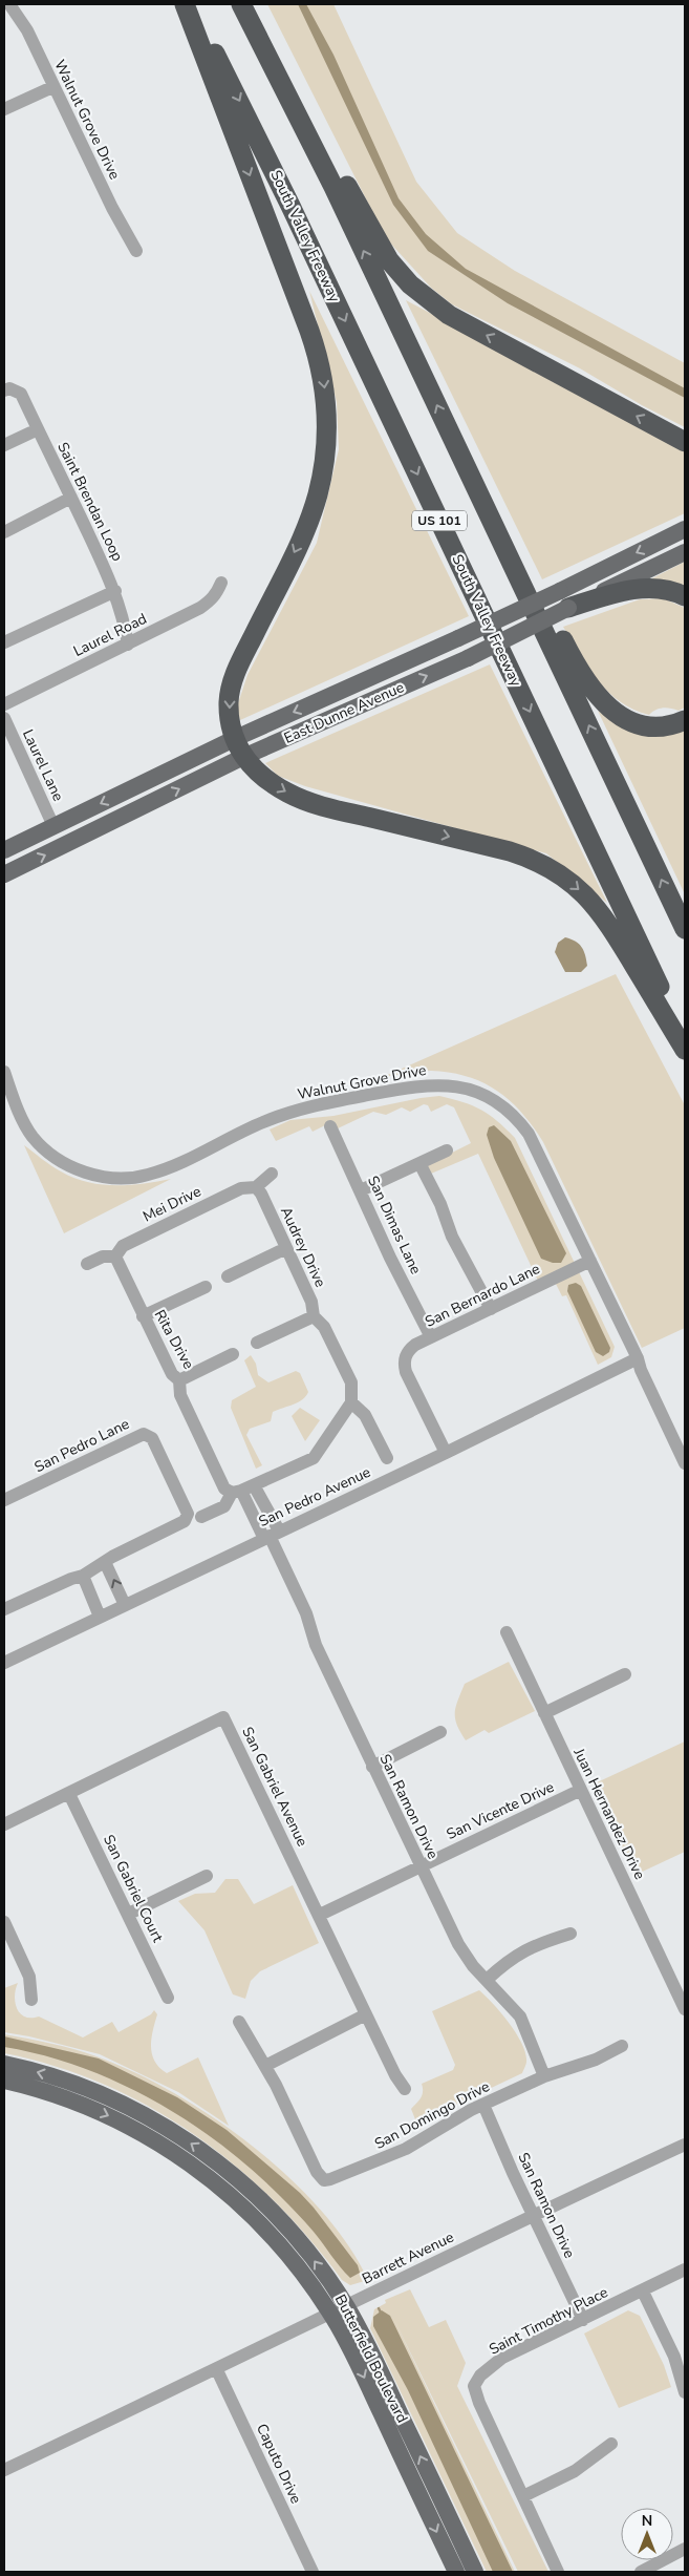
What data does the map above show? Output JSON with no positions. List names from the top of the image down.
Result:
{
  "streets": {
    "highway": ["South Valley Freeway", "US 101"],
    "main road": ["East Dunne Avenue", "Butterfield Boulevard"],
    "street": [
      "Walnut Grove Drive",
      "Saint Brendan Loop",
      "Laurel Road",
      "Laurel Lane",
      "Mei Drive",
      "San Dimas Lane",
      "Audrey Drive",
      "San Bernardo Lane",
      "Rita Drive",
      "San Pedro Lane",
      "San Pedro Avenue",
      "San Gabriel Avenue",
      "San Ramon Drive",
      "San Vicente Drive",
      "Juan Hernandez Drive",
      "San Gabriel Court",
      "San Domingo Drive",
      "Barrett Avenue",
      "Saint Timothy Place",
      "Caputo Drive"
    ]
  },
  "crossings": [
    ["Walnut Grove Drive", "San Bernardo Lane"],
    ["Walnut Grove Drive", "San Pedro Avenue"],
    ["Saint Brendan Loop", "Laurel Road"],
    ["East Dunne Avenue", "Laurel Lane"],
    ["Mei Drive", "Audrey Drive"],
    ["Mei Drive", "Rita Drive"],
    ["San Dimas Lane", "San Bernardo Lane"],
    ["San Bernardo Lane", "San Pedro Avenue"],
    ["Rita Drive", "San Ramon Drive"],
    ["San Pedro Avenue", "San Ramon Drive"],
    ["San Gabriel Avenue", "San Vicente Drive"],
    ["San Gabriel Avenue", "San Gabriel Court"],
    ["San Ramon Drive", "San Vicente Drive"],
    ["San Ramon Drive", "San Domingo Drive"],
    ["San Ramon Drive", "Barrett Avenue"],
    ["San Ramon Drive", "Saint Timothy Place"],
    ["San Vicente Drive", "Juan Hernandez Drive"],
    ["Barrett Avenue", "Butterfield Boulevard"],
    ["Barrett Avenue", "Caputo Drive"]
  ],
  "north": "top"
}
